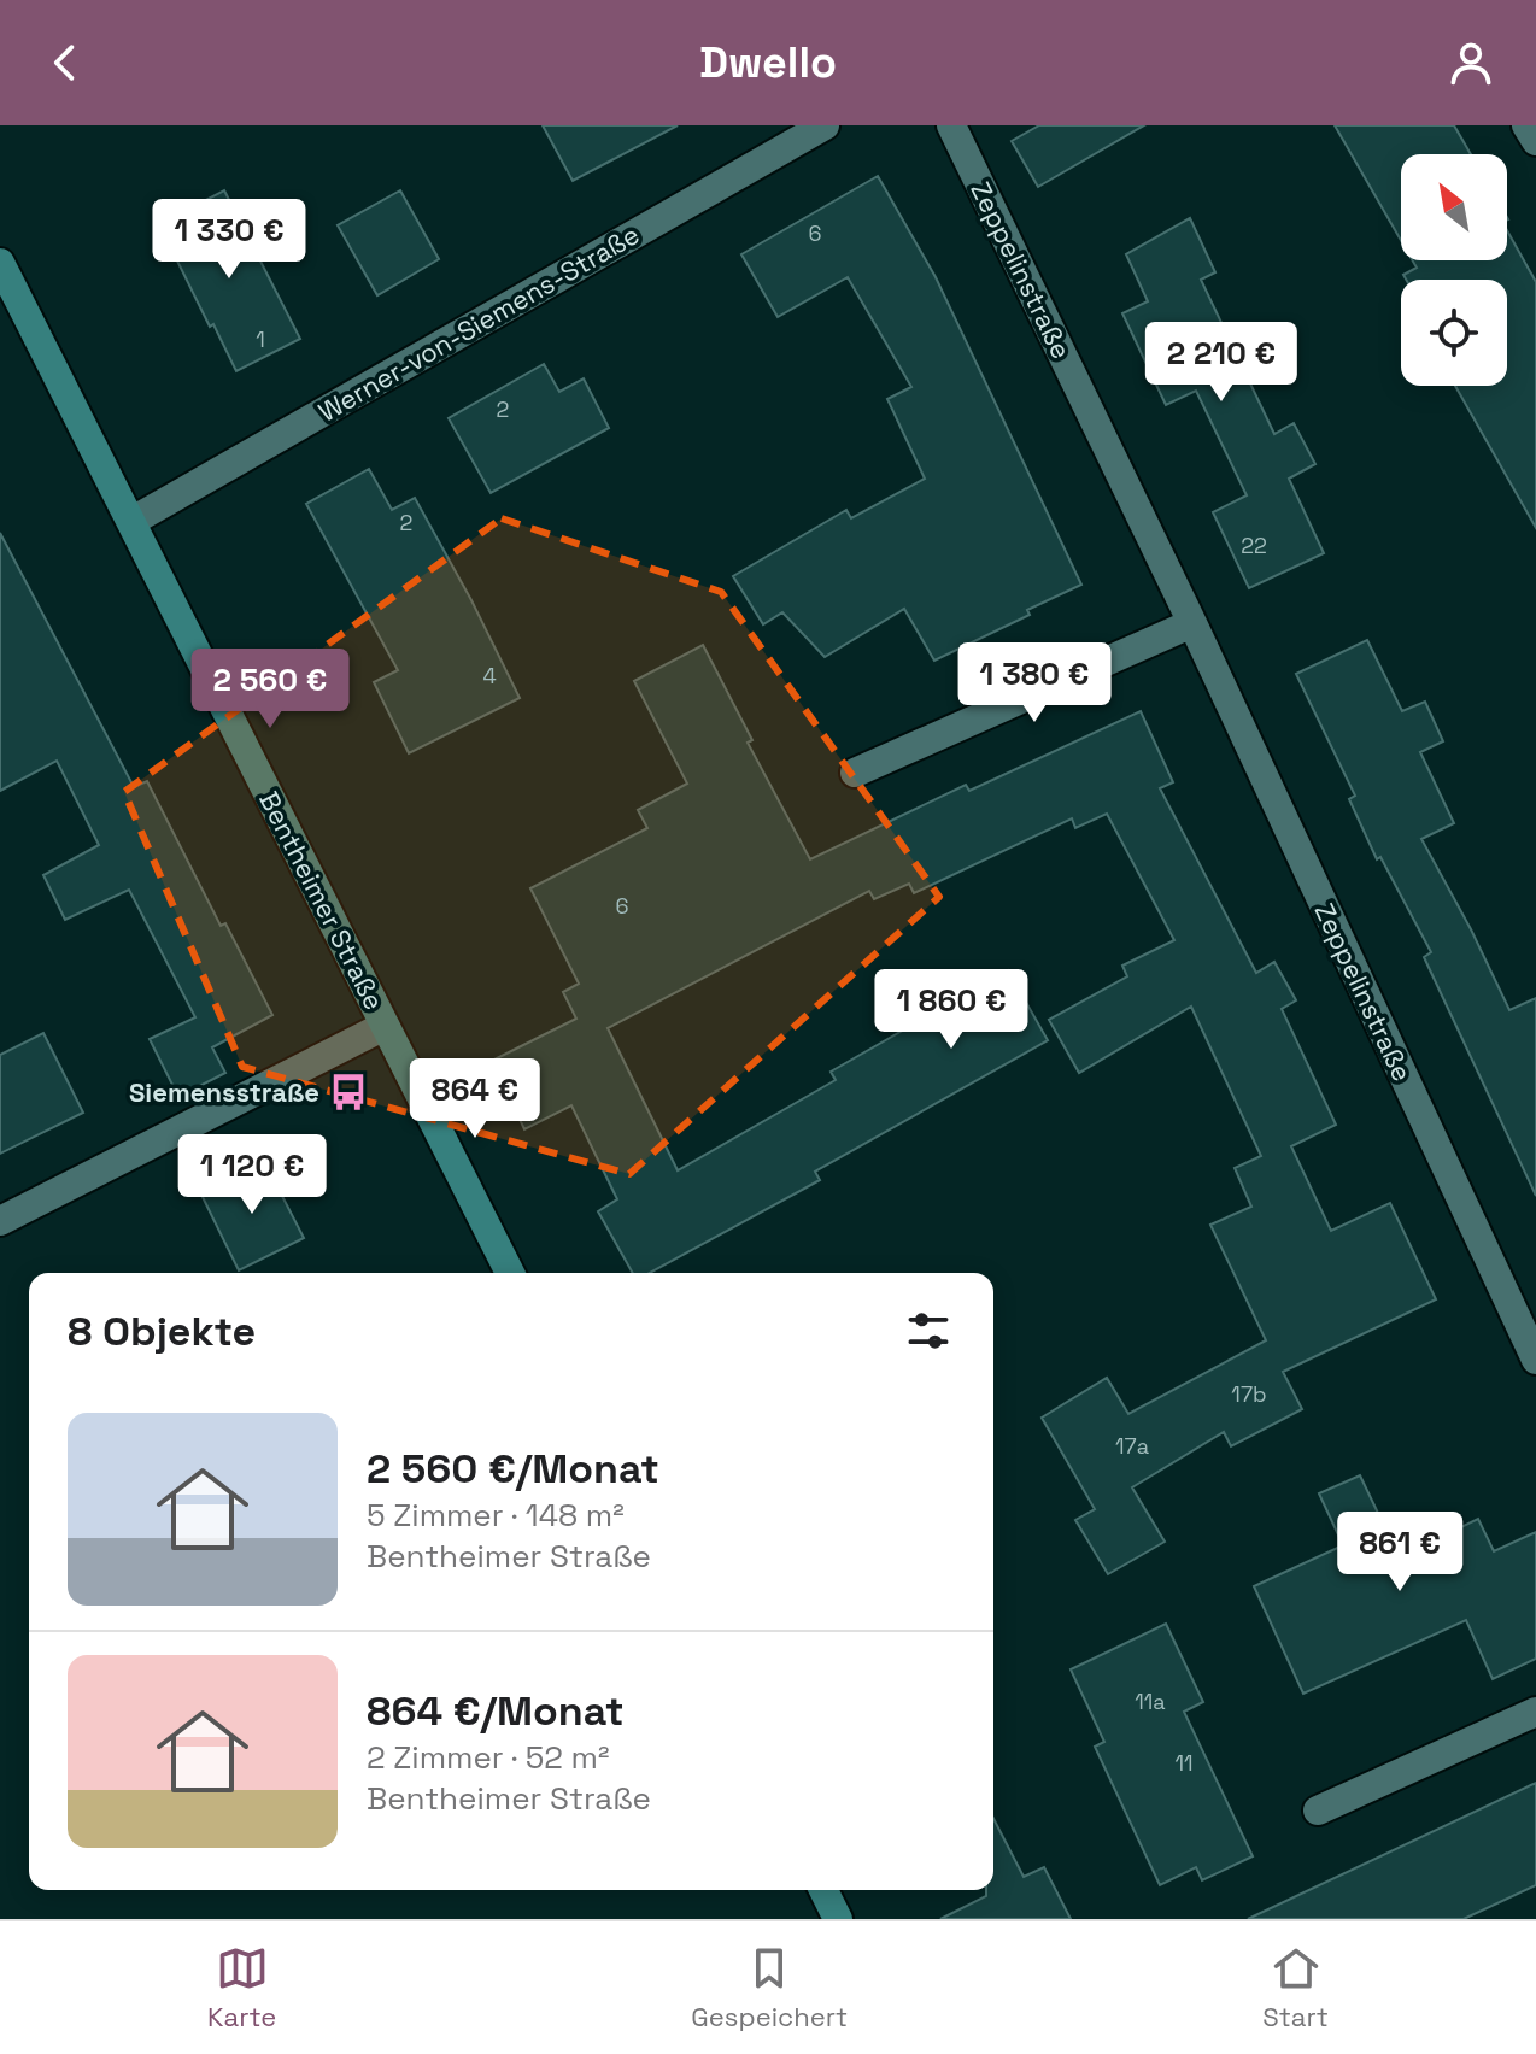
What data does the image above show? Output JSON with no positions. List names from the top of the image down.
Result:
{
  "streets": {
    "main road": ["Bentheimer Straße"],
    "street": ["Zeppelinstraße", "Werner-von-Siemens-Straße"]
  },
  "crossings": [
    ["Werner-von-Siemens-Straße", "Bentheimer Straße"]
  ],
  "places": {
    "bus stop": ["Siemensstraße"]
  },
  "house_numbers": [
    "6",
    "1",
    "2",
    "2",
    "22",
    "4",
    "6",
    "17b",
    "17a",
    "11a",
    "11"
  ],
  "north": "top left",
  "page": {
    "header": "Dwello",
    "price": [
      "1 330 €",
      "2 210 €",
      "1 380 €",
      "2 560 €",
      "1 860 €",
      "864 €",
      "1 120 €",
      "861 €"
    ],
    "heading": "8 Objekte",
    "list": [
      {
        "name": "2 560 €/Monat",
        "note": "5 Zimmer · 148 m² · Bentheimer Straße"
      },
      {
        "name": "864 €/Monat",
        "note": "2 Zimmer · 52 m² · Bentheimer Straße"
      }
    ],
    "tabs": ["Karte", "Gespeichert", "Start"]
  }
}
